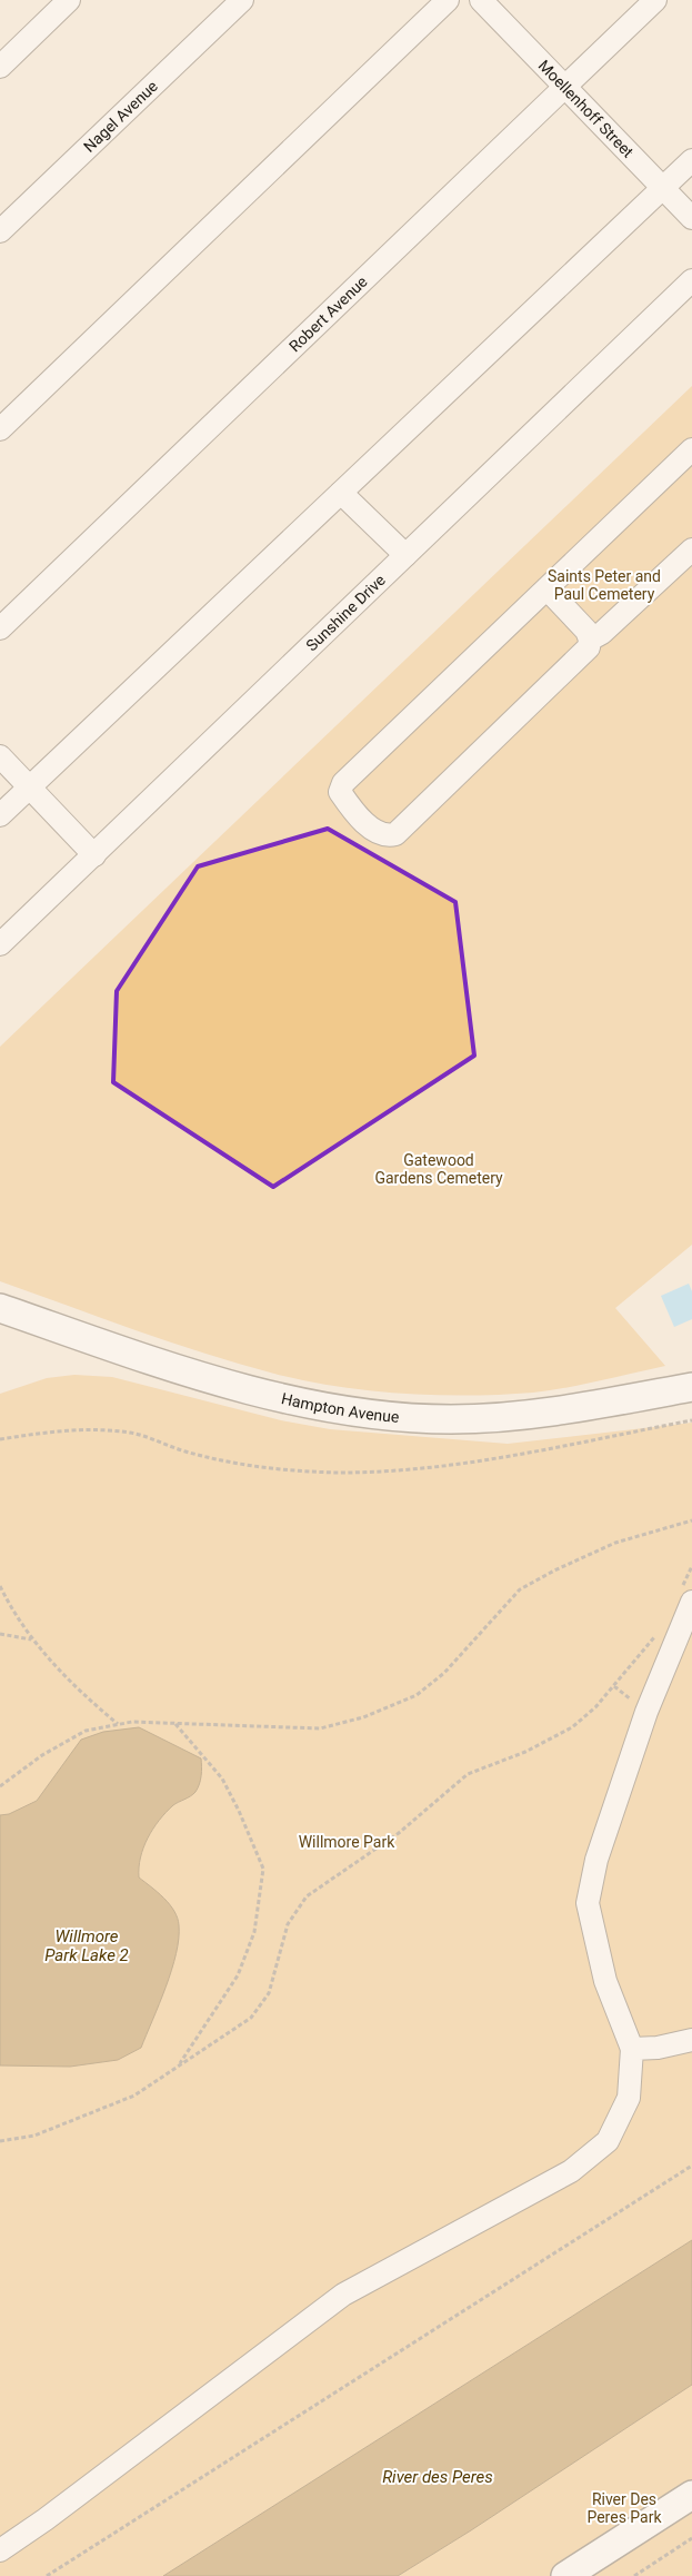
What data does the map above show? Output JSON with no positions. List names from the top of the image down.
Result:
{
  "streets": {
    "main road": ["Hampton Avenue"],
    "street": [
      "Moellenhoff Street",
      "Nagel Avenue",
      "Robert Avenue",
      "Sunshine Drive"
    ]
  },
  "crossings": [
    ["Moellenhoff Street", "Robert Avenue"]
  ],
  "water": ["Willmore Park Lake 2", "River des Peres"],
  "parks": [
    "Saints Peter and Paul Cemetery",
    "Gatewood Gardens Cemetery",
    "Willmore Park",
    "River Des Peres Park"
  ]
}
